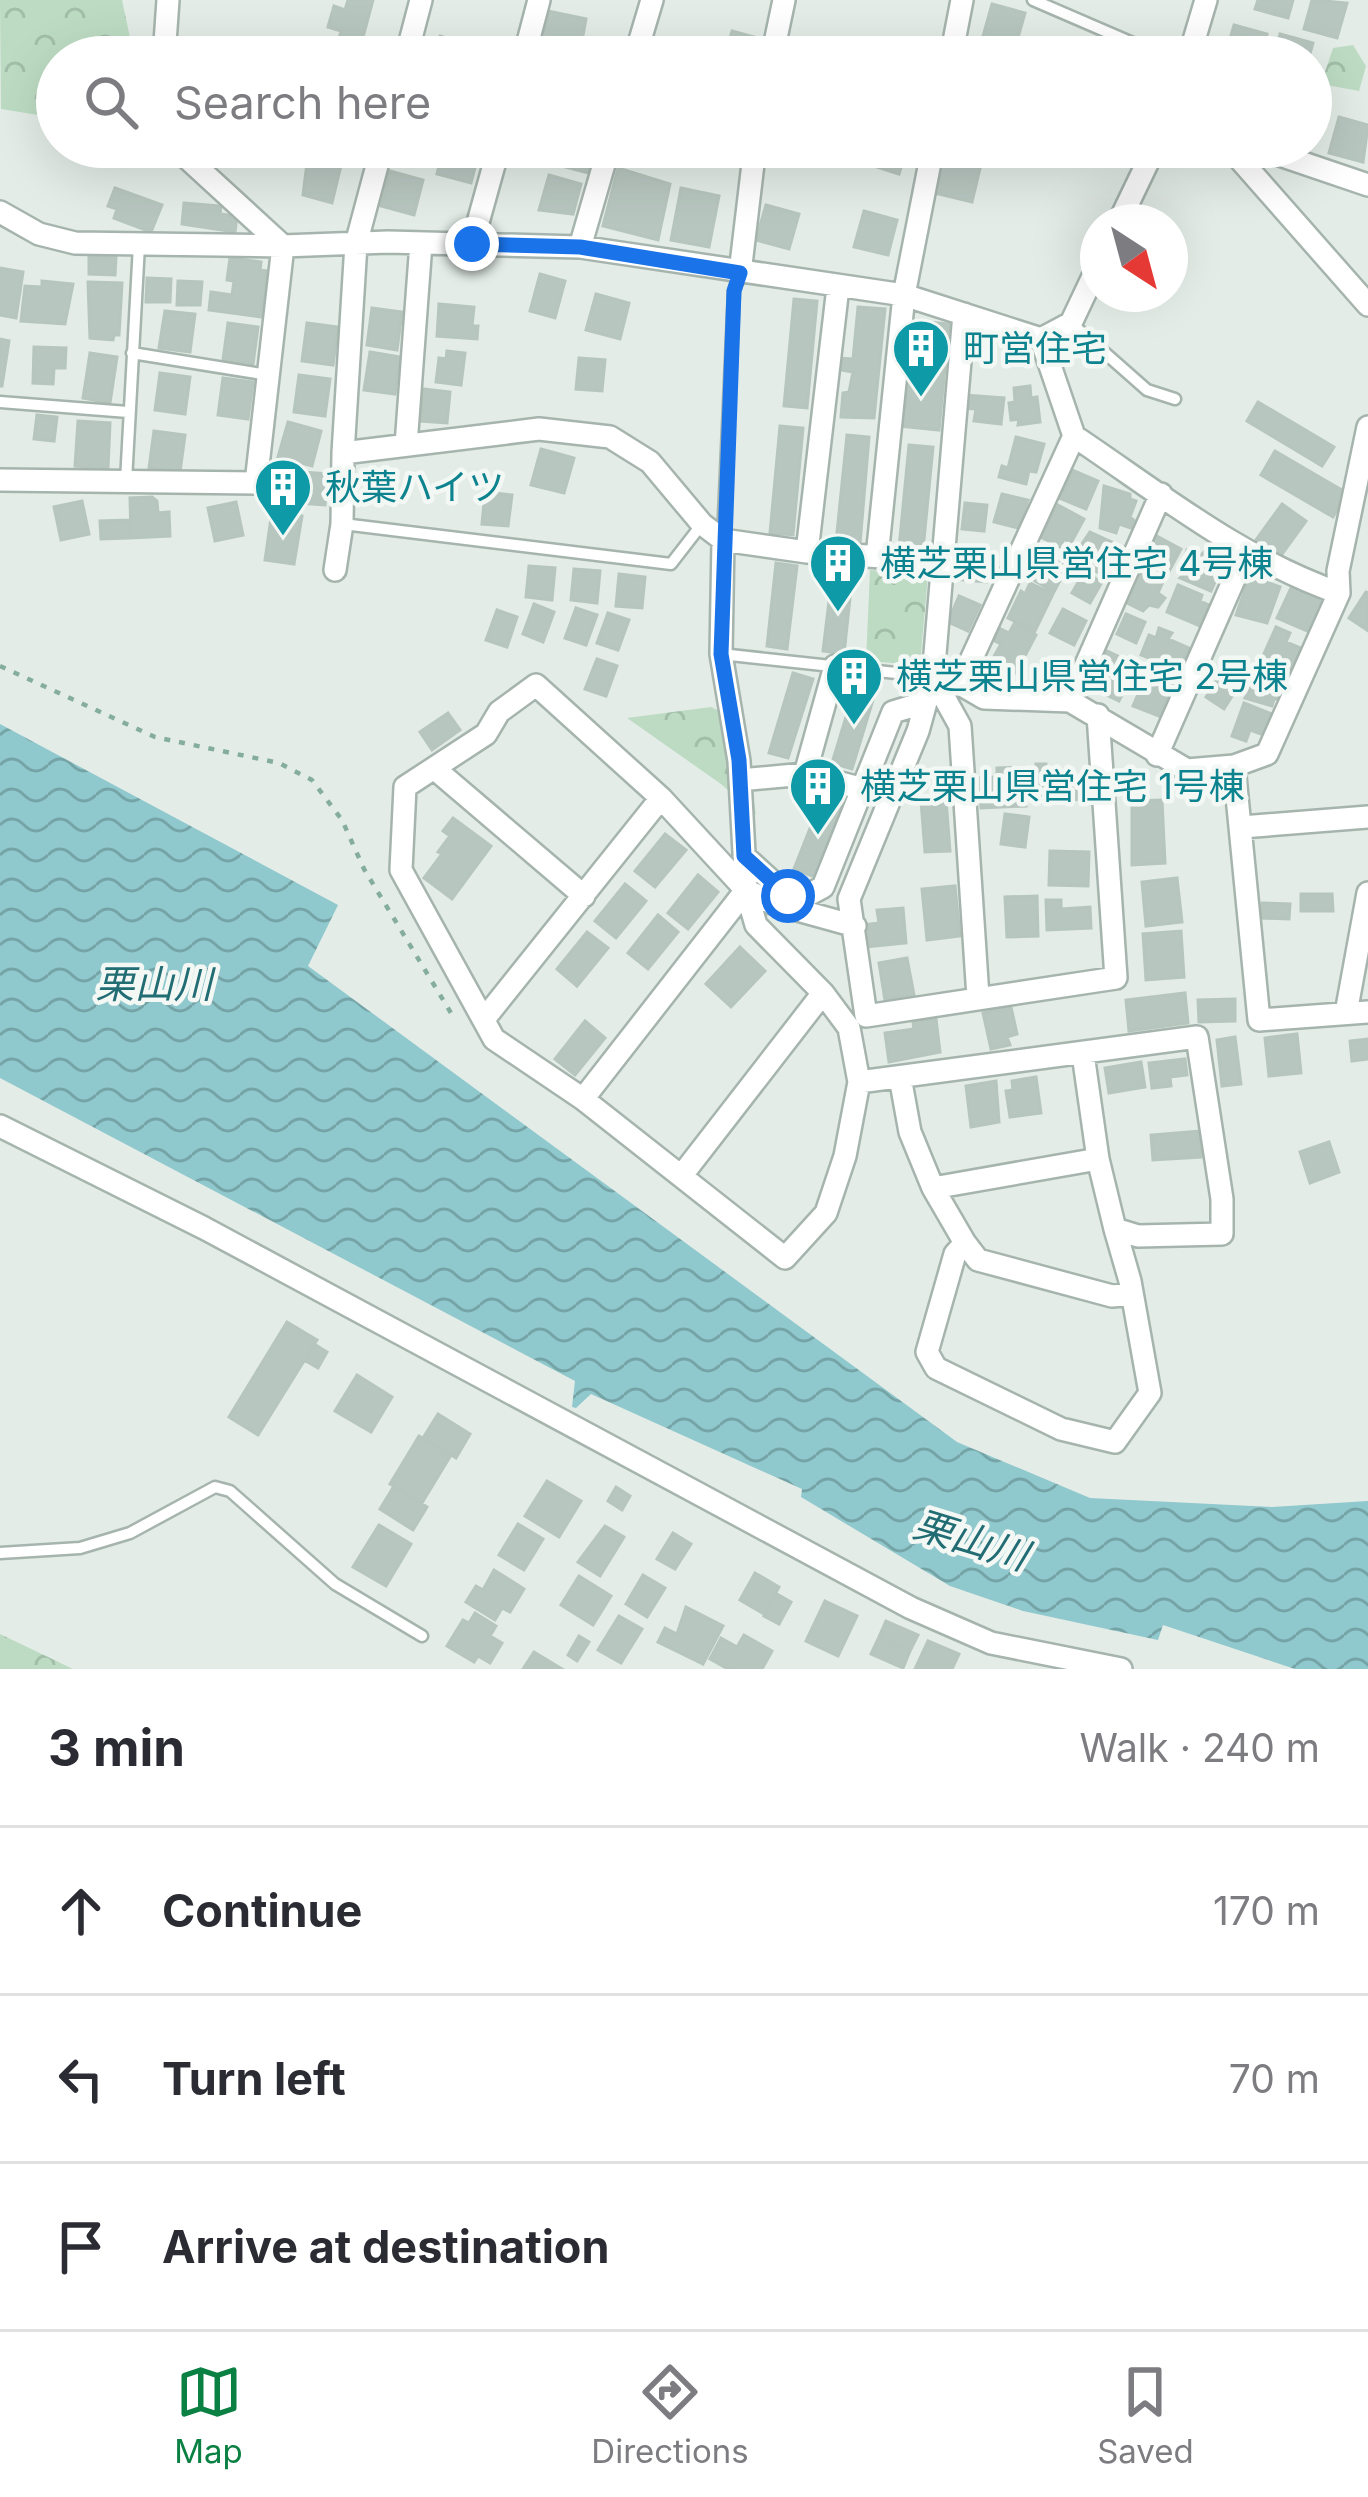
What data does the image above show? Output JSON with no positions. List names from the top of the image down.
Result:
{
  "water": ["栗山川"],
  "places": {
    "building": [
      "町営住宅",
      "秋葉ハイツ",
      "横芝栗山県営住宅 4号棟",
      "横芝栗山県営住宅 2号棟",
      "横芝栗山県営住宅 1号棟"
    ]
  },
  "north": "bottom right",
  "page": {
    "search": "Search here",
    "heading": ["3 min", "Walk · 240 m"],
    "list": [
      ["Continue", "170 m"],
      ["Turn left", "70 m"],
      "Arrive at destination"
    ],
    "nav": ["Map", "Directions", "Saved"]
  }
}
